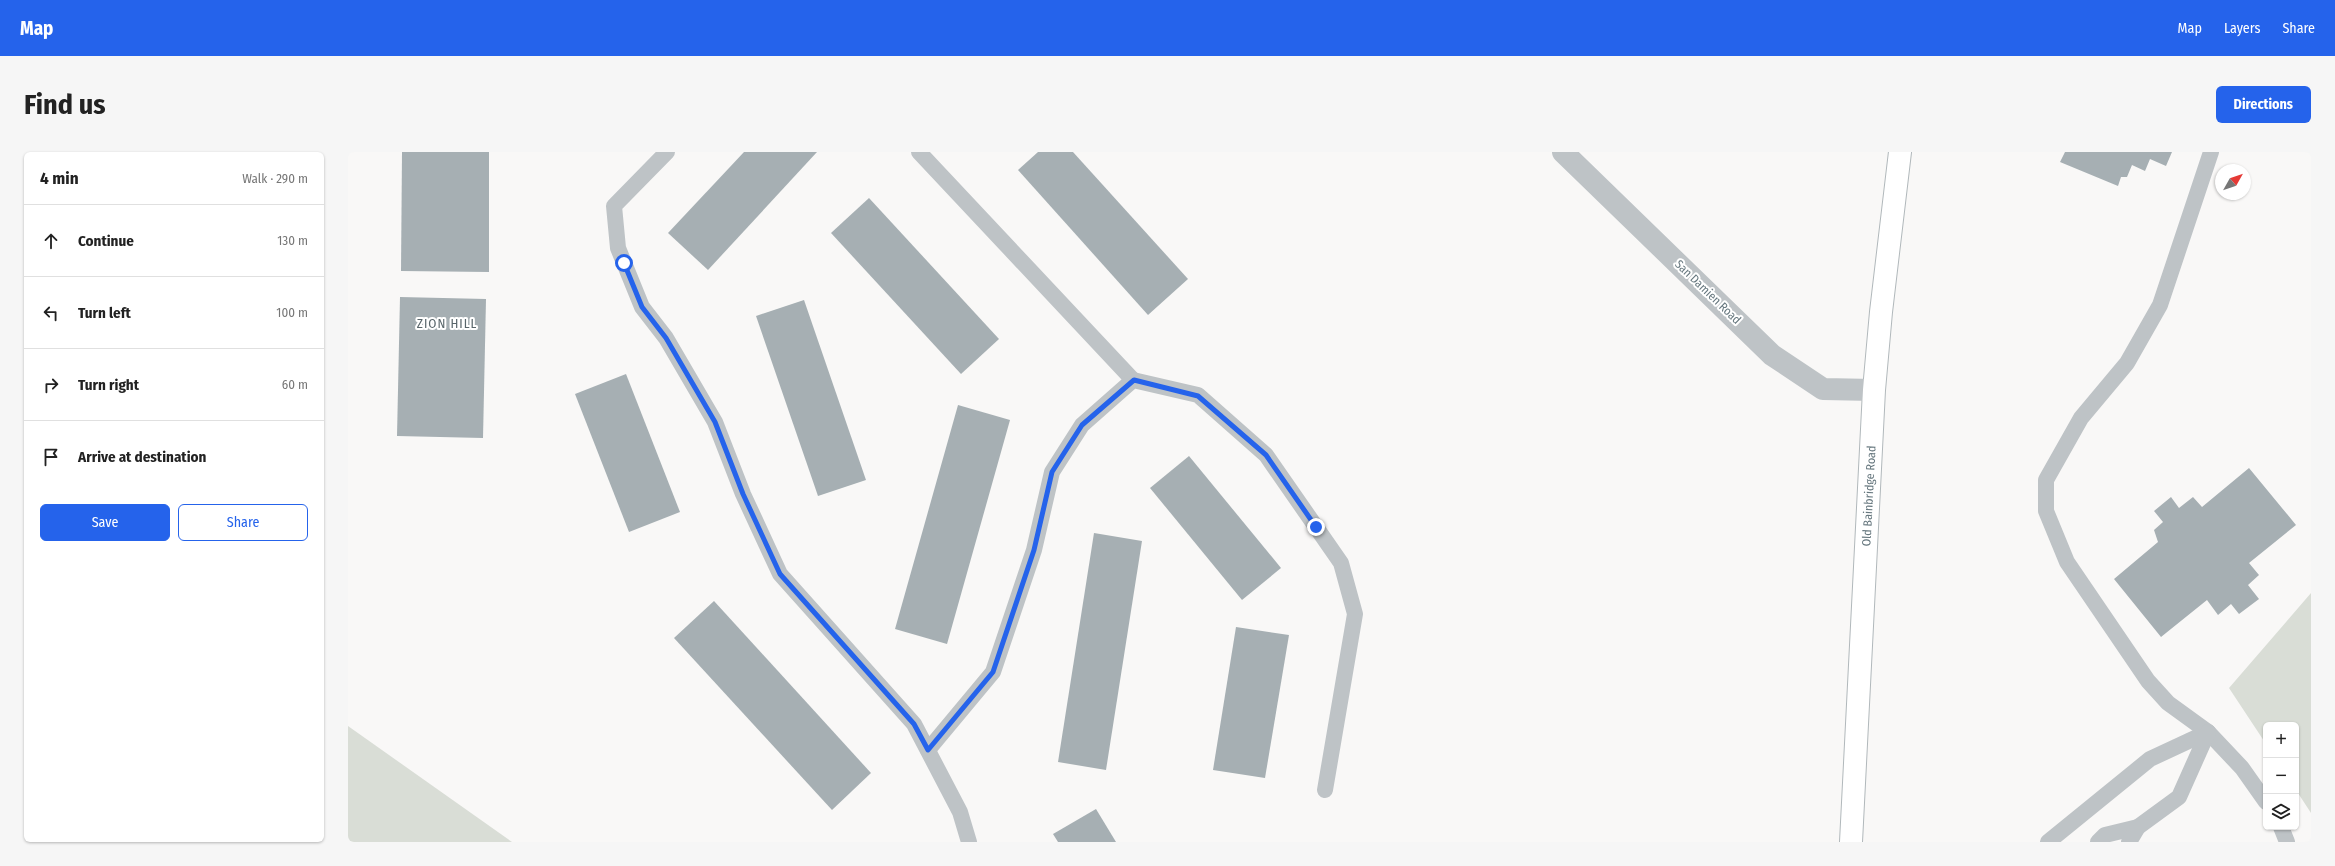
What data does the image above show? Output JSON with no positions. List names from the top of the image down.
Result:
{
  "streets": {
    "main road": ["Old Bainbridge Road"],
    "street": ["San Damien Road"]
  },
  "crossings": [
    ["San Damien Road", "Old Bainbridge Road"]
  ],
  "districts": ["ZION HILL"],
  "north": "top right",
  "page": {
    "header": "Map",
    "nav": ["Map", "Layers", "Share"],
    "buttons": [
      "Directions",
      ["Save", "Share"]
    ],
    "title": "Find us",
    "heading": ["4 min", "Walk · 290 m"],
    "list": [
      ["Continue", "130 m"],
      ["Turn left", "100 m"],
      ["Turn right", "60 m"],
      "Arrive at destination"
    ],
    "map_buttons": ["+", "−"]
  }
}
